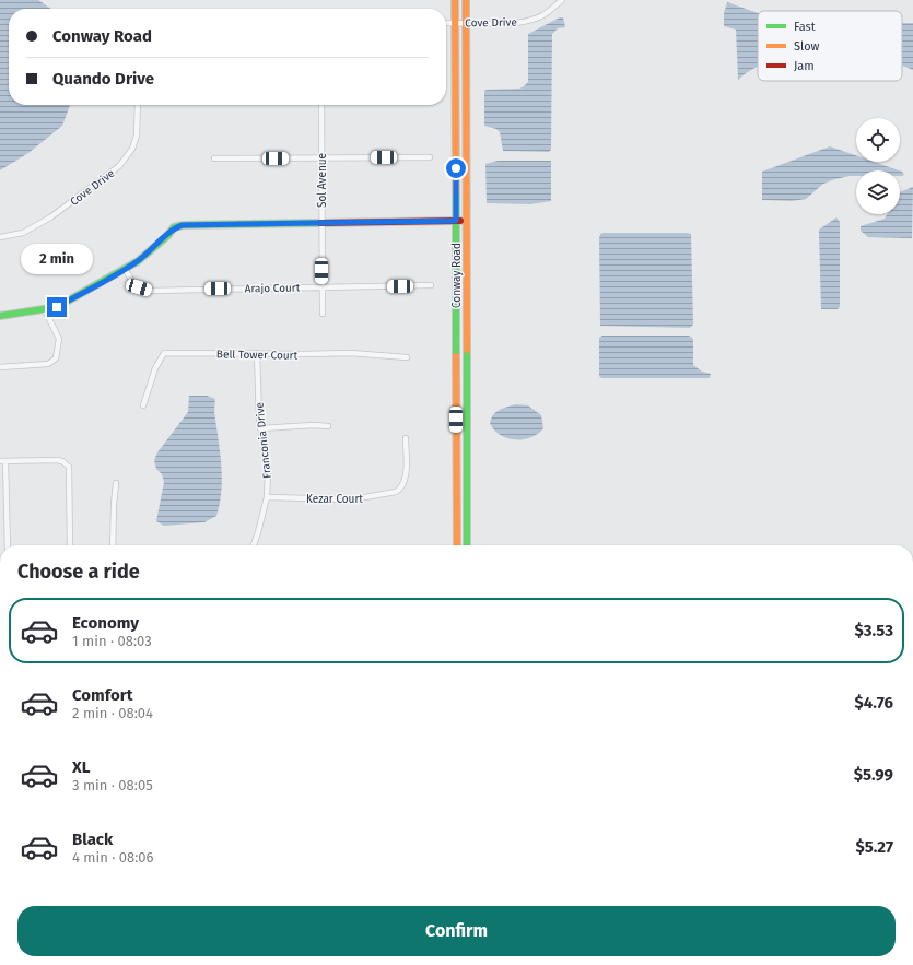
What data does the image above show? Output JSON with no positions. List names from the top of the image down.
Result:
{
  "streets": {
    "main road": ["Conway Road"],
    "street": [
      "Cove Drive",
      "Sol Avenue",
      "Arajo Court",
      "Bell Tower Court",
      "Franconia Drive",
      "Kezar Court"
    ]
  },
  "crossings": [
    ["Cove Drive", "Conway Road"],
    ["Sol Avenue", "Arajo Court"],
    ["Bell Tower Court", "Franconia Drive"],
    ["Franconia Drive", "Kezar Court"]
  ],
  "legend": ["Fast", "Slow", "Jam"],
  "page": {
    "banner": ["Conway Road", "Quando Drive"],
    "bubble": "2 min",
    "heading": "Choose a ride",
    "list": [
      {
        "name": "Economy",
        "note": "1 min · 08:03",
        "value": "$3.53"
      },
      {
        "name": "Comfort",
        "note": "2 min · 08:04",
        "value": "$4.76"
      },
      {
        "name": "XL",
        "note": "3 min · 08:05",
        "value": "$5.99"
      },
      {
        "name": "Black",
        "note": "4 min · 08:06",
        "value": "$5.27"
      }
    ],
    "buttons": "Confirm"
  }
}
